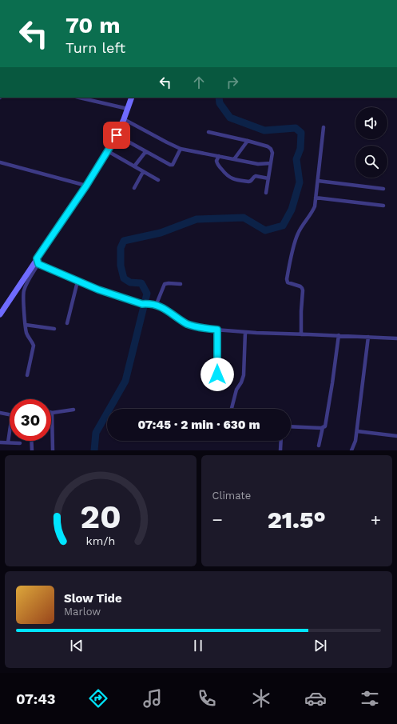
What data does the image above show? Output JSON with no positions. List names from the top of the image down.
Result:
{
  "page": {
    "turn": ["70 m", "Turn left"],
    "limit": "30",
    "trip": "07:45 · 2 min · 630 m",
    "tile": "Climate",
    "heat": ["−", "21.5°", "+"],
    "song": ["Slow Tide", "Marlow"],
    "tabs": "07:43",
    "gauge": ["20", "km/h"]
  }
}
